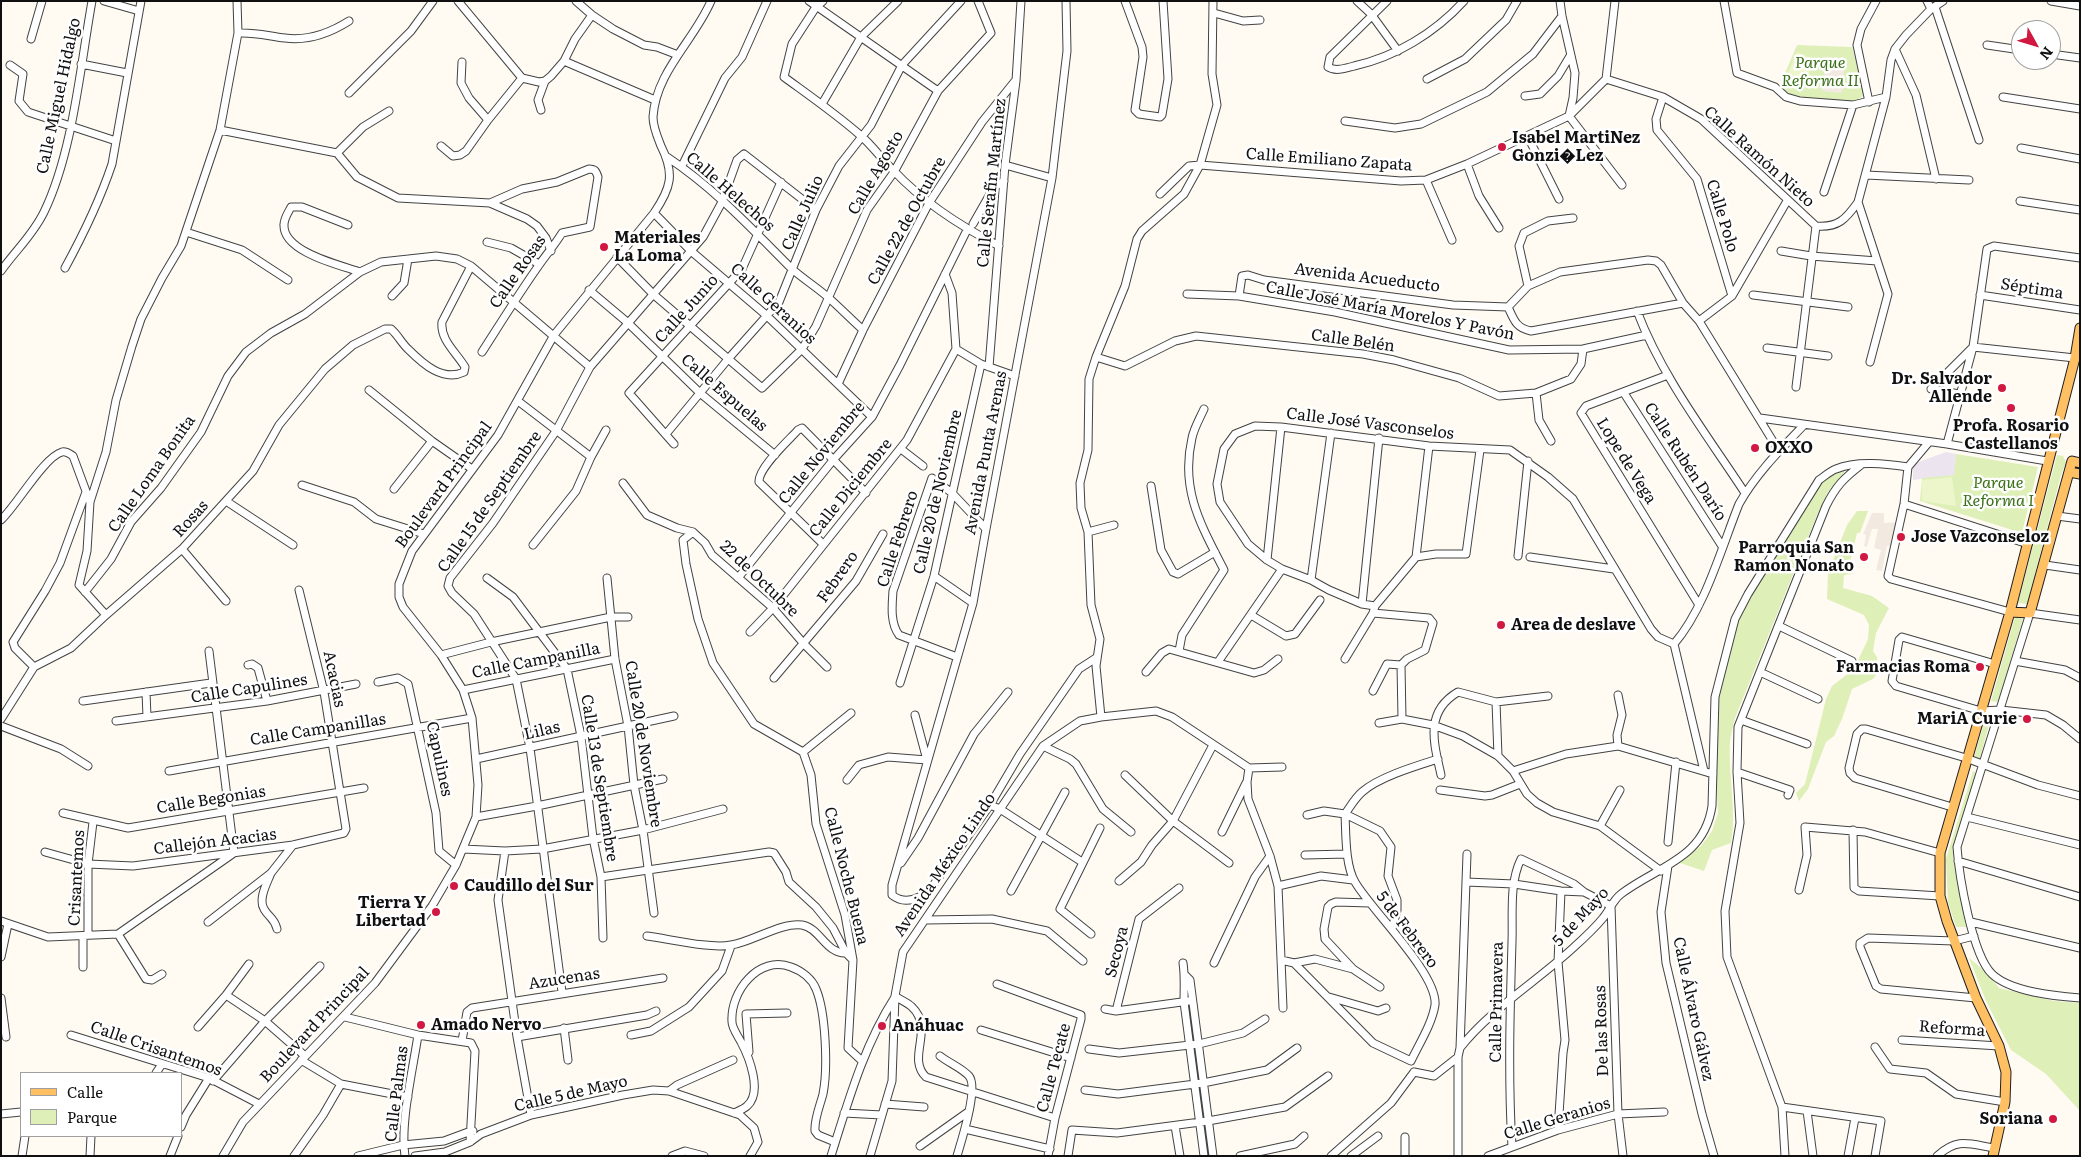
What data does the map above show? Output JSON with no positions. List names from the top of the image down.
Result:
{
  "streets": {
    "street": [
      "Calle Miguel Hidalgo",
      "Calle Ramón Nieto",
      "Calle Emiliano Zapata",
      "Calle Agosto",
      "Calle Serafín Martínez",
      "Calle Helechos",
      "Calle Julio",
      "Calle Polo",
      "Calle 22 de Octubre",
      "Calle Rosas",
      "Avenida Acueducto",
      "Séptima",
      "Calle Geranios",
      "Calle Junio",
      "Calle José María Morelos Y Pavón",
      "Calle Belén",
      "Calle Espuelas",
      "Calle José Vasconselos",
      "Calle Noviembre",
      "Avenida Punta Arenas",
      "Lope de Vega",
      "Calle Rubén Darío",
      "Calle Loma Bonita",
      "Boulevard Principal",
      "Calle Diciembre",
      "Calle 20 de Noviembre",
      "Calle 15 de Septiembre",
      "Rosas",
      "Calle Febrero",
      "Febrero",
      "22 de Octubre",
      "Calle Campanilla",
      "Acacias",
      "Calle Capulines",
      "Calle Campanillas",
      "Lilas",
      "Capulines",
      "Calle 13 de Septiembre",
      "Calle Begonias",
      "Callejón Acacias",
      "Avenida México Lindo",
      "Calle Noche Buena",
      "Crisantemos",
      "5 de Mayo",
      "5 de Febrero",
      "Secoya",
      "Azucenas",
      "Calle Primavera",
      "Calle Álvaro Gálvez",
      "Reforma",
      "De las Rosas",
      "Calle Crisantemos",
      "Calle Tecate",
      "Calle Palmas",
      "Calle 5 de Mayo"
    ]
  },
  "crossings": [
    ["Calle Ramón Nieto", "Calle Emiliano Zapata"],
    ["Calle Ramón Nieto", "Calle Polo"],
    ["Calle Agosto", "Calle Helechos"],
    ["Calle Agosto", "Calle Julio"],
    ["Calle Agosto", "Calle Geranios"],
    ["Calle Serafín Martínez", "Calle 22 de Octubre"],
    ["Calle Helechos", "Calle Julio"],
    ["Calle Helechos", "Calle 22 de Octubre"],
    ["Calle Helechos", "Calle Junio"],
    ["Calle Helechos", "Boulevard Principal"],
    ["Calle Helechos", "Calle 15 de Septiembre"],
    ["Calle Julio", "Calle Geranios"],
    ["Calle Julio", "Calle Junio"],
    ["Calle Julio", "Calle Espuelas"],
    ["Calle 22 de Octubre", "Calle Geranios"],
    ["Calle Rosas", "Calle Loma Bonita"],
    ["Avenida Acueducto", "Calle José María Morelos Y Pavón"],
    ["Calle Geranios", "Calle Junio"],
    ["Calle Geranios", "Calle Noviembre"],
    ["Calle Geranios", "Boulevard Principal"],
    ["Calle Geranios", "Calle 15 de Septiembre"],
    ["Calle Geranios", "Calle Primavera"],
    ["Calle Geranios", "De las Rosas"],
    ["Calle Junio", "Calle Espuelas"],
    ["Calle Junio", "Calle 15 de Septiembre"],
    ["Calle José María Morelos Y Pavón", "Calle Belén"],
    ["Calle Espuelas", "Boulevard Principal"],
    ["Calle Espuelas", "Calle 15 de Septiembre"],
    ["Calle Noviembre", "22 de Octubre"],
    ["Avenida Punta Arenas", "Calle Febrero"],
    ["Lope de Vega", "Calle Rubén Darío"],
    ["Calle Loma Bonita", "Boulevard Principal"],
    ["Calle Loma Bonita", "Calle 15 de Septiembre"],
    ["Calle Loma Bonita", "Rosas"],
    ["Boulevard Principal", "Calle Campanilla"],
    ["Boulevard Principal", "Calle Campanillas"],
    ["Boulevard Principal", "Lilas"],
    ["Boulevard Principal", "Capulines"],
    ["Boulevard Principal", "Calle Crisantemos"],
    ["Calle Diciembre", "22 de Octubre"],
    ["Calle 20 de Noviembre", "Calle Febrero"],
    ["Calle 20 de Noviembre", "Calle Campanilla"],
    ["Calle 20 de Noviembre", "Lilas"],
    ["Calle 15 de Septiembre", "Calle Campanilla"],
    ["Calle 15 de Septiembre", "Lilas"],
    ["Calle 15 de Septiembre", "Azucenas"],
    ["Febrero", "22 de Octubre"],
    ["Calle Campanilla", "Calle 13 de Septiembre"],
    ["Acacias", "Calle Capulines"],
    ["Acacias", "Calle Campanillas"],
    ["Acacias", "Calle Begonias"],
    ["Acacias", "Callejón Acacias"],
    ["Calle Campanillas", "Capulines"],
    ["Lilas", "Calle 13 de Septiembre"],
    ["Calle Begonias", "Crisantemos"],
    ["Callejón Acacias", "Crisantemos"],
    ["5 de Mayo", "Calle Primavera"],
    ["5 de Mayo", "Calle Álvaro Gálvez"],
    ["5 de Mayo", "De las Rosas"]
  ],
  "parks": ["Parque Reforma II", "Parque Reforma I"],
  "places": [
    "Isabel MartiNez Gonzi�Lez",
    "Materiales La Loma",
    "Dr. Salvador Allende",
    "Profa. Rosario Castellanos",
    "OXXO",
    "Jose Vazconseloz",
    "Parroquia San Ramon Nonato",
    "Area de deslave",
    "Farmacias Roma",
    "MariA Curie",
    "Caudillo del Sur",
    "Tierra Y Libertad",
    "Amado Nervo",
    "Anáhuac",
    "Soriana"
  ],
  "legend": ["Calle", "Parque"],
  "north": "bottom right"
}
